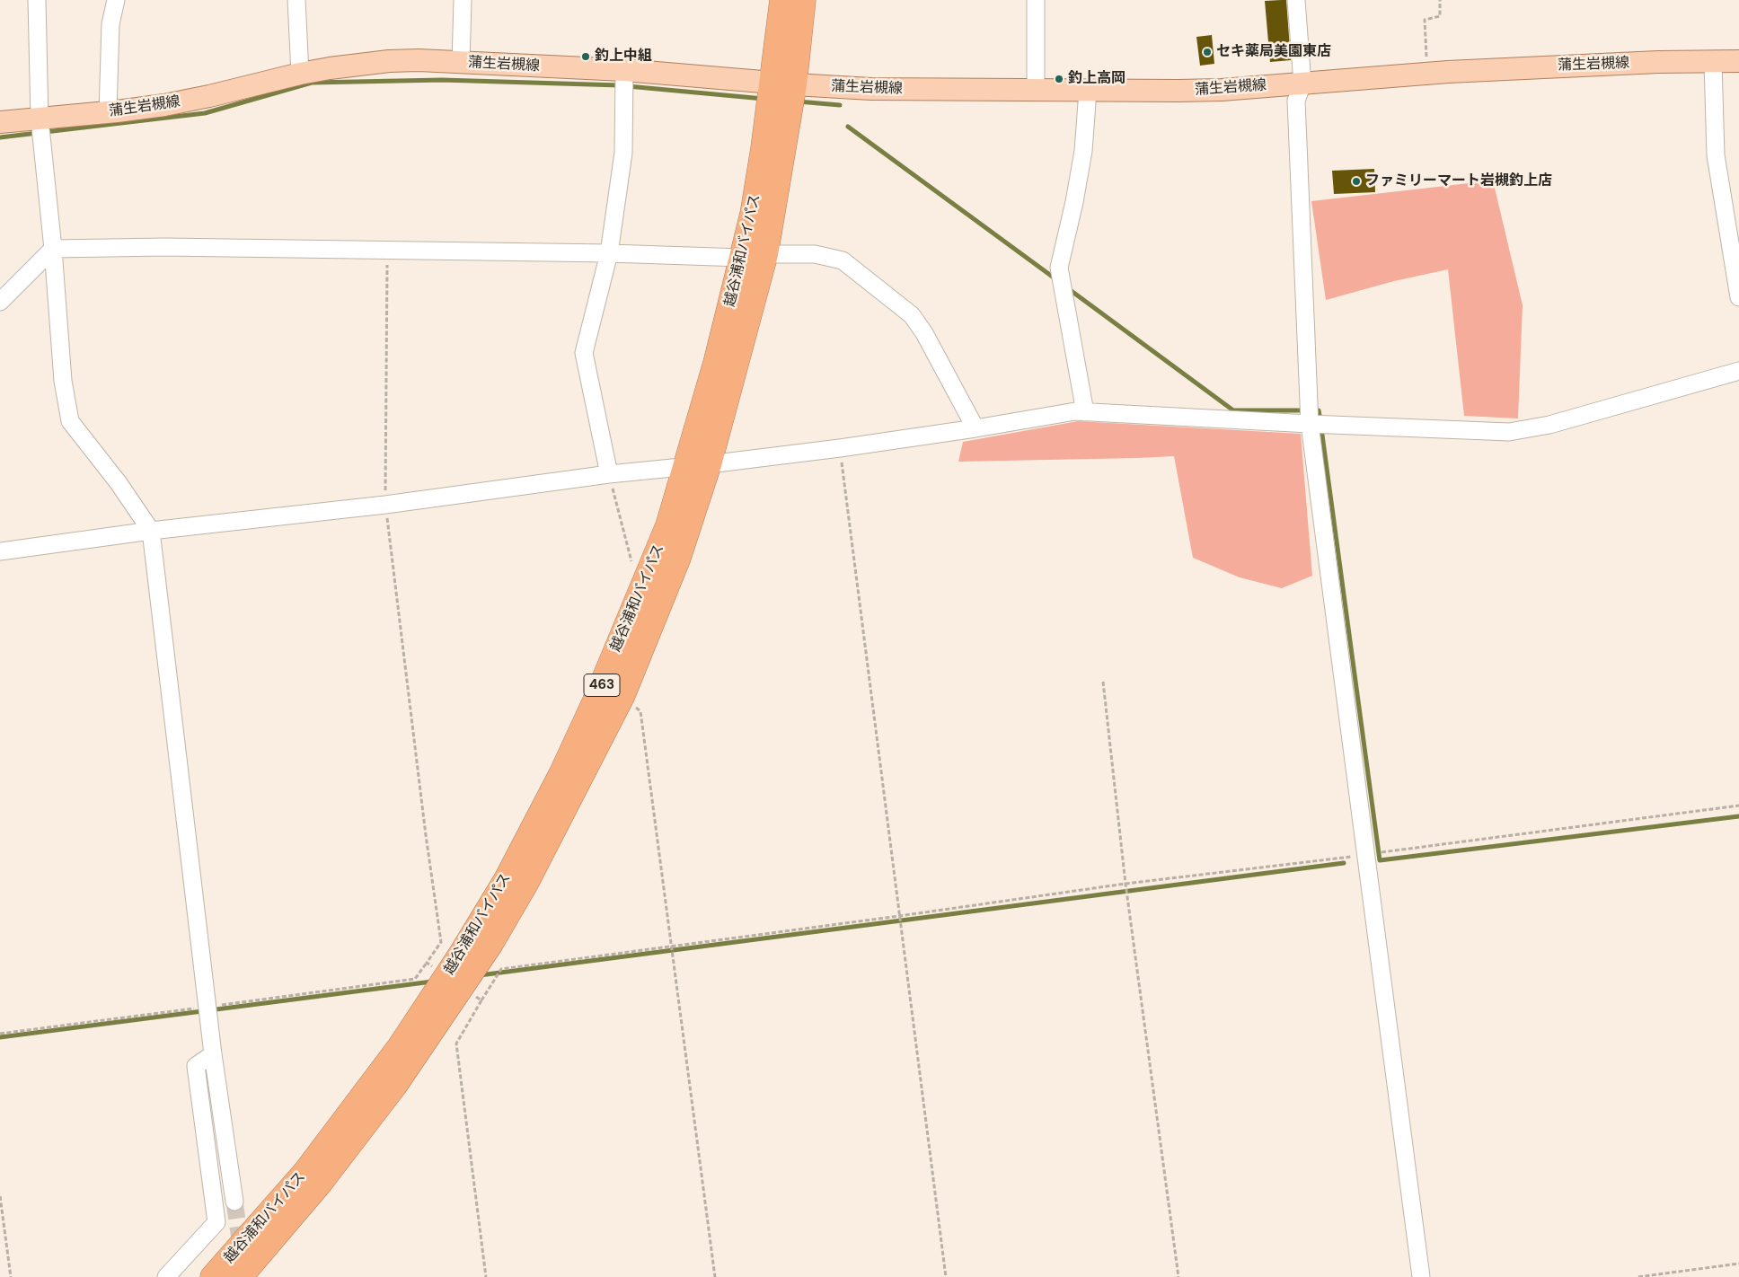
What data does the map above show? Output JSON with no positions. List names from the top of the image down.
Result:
{
  "streets": {
    "highway": ["越谷浦和バイパス", "463"],
    "main road": ["蒲生岩槻線"]
  },
  "crossings": [
    ["蒲生岩槻線", "越谷浦和バイパス"]
  ],
  "places": [
    "セキ薬局美園東店",
    "釣上中組",
    "釣上高岡",
    "ファミリーマート岩槻釣上店"
  ]
}
